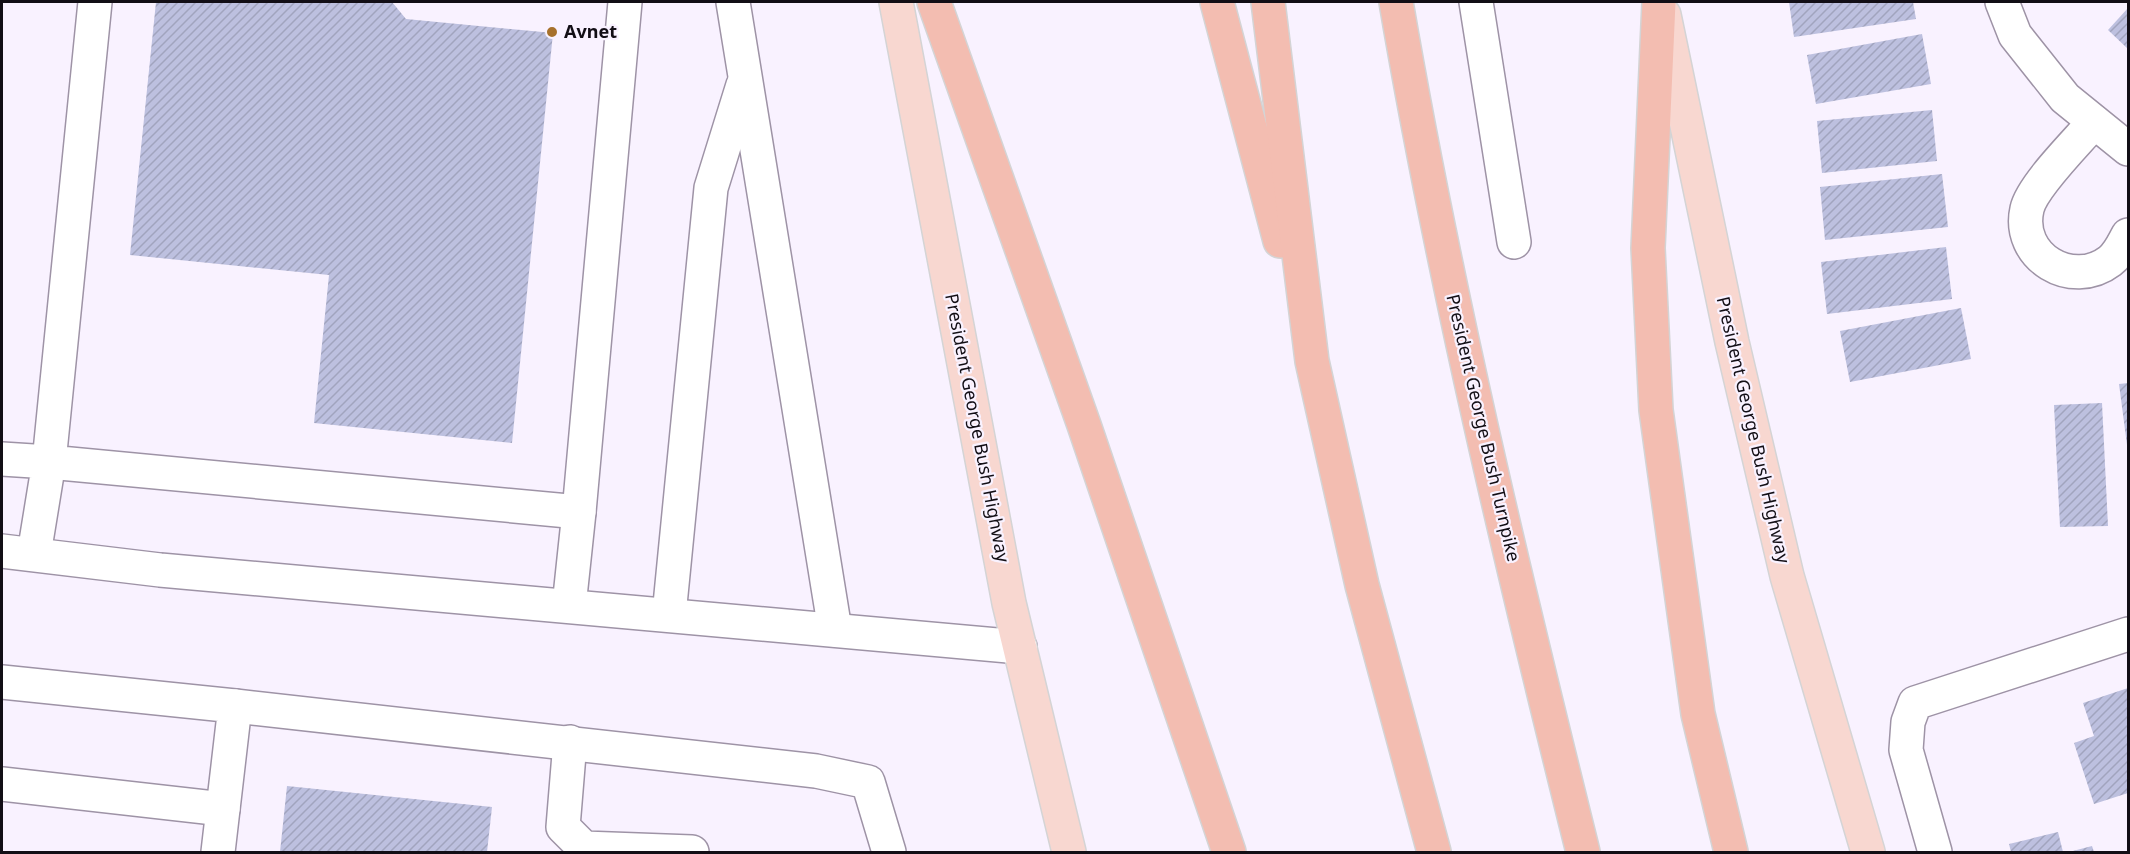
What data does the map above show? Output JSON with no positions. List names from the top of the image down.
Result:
{
  "streets": {
    "highway": ["President George Bush Turnpike"],
    "main road": ["President George Bush Highway"]
  },
  "places": ["Avnet"]
}
